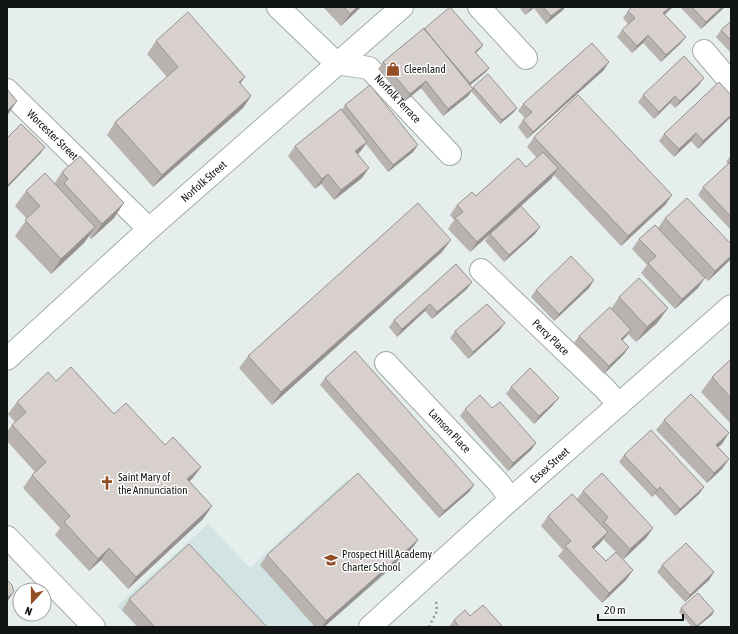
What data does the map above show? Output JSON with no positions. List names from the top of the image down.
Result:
{
  "streets": {
    "street": [
      "Norfolk Terrace",
      "Worcester Street",
      "Norfolk Street",
      "Percy Place",
      "Lamson Place",
      "Essex Street"
    ]
  },
  "crossings": [
    ["Norfolk Terrace", "Norfolk Street"],
    ["Worcester Street", "Norfolk Street"],
    ["Percy Place", "Essex Street"],
    ["Lamson Place", "Essex Street"]
  ],
  "places": {
    "shop": ["Cleenland"],
    "church": ["Saint Mary of the Annunciation"],
    "school or university": ["Prospect Hill Academy Charter School"]
  },
  "scale_bar": "20 m",
  "north": "bottom"
}
